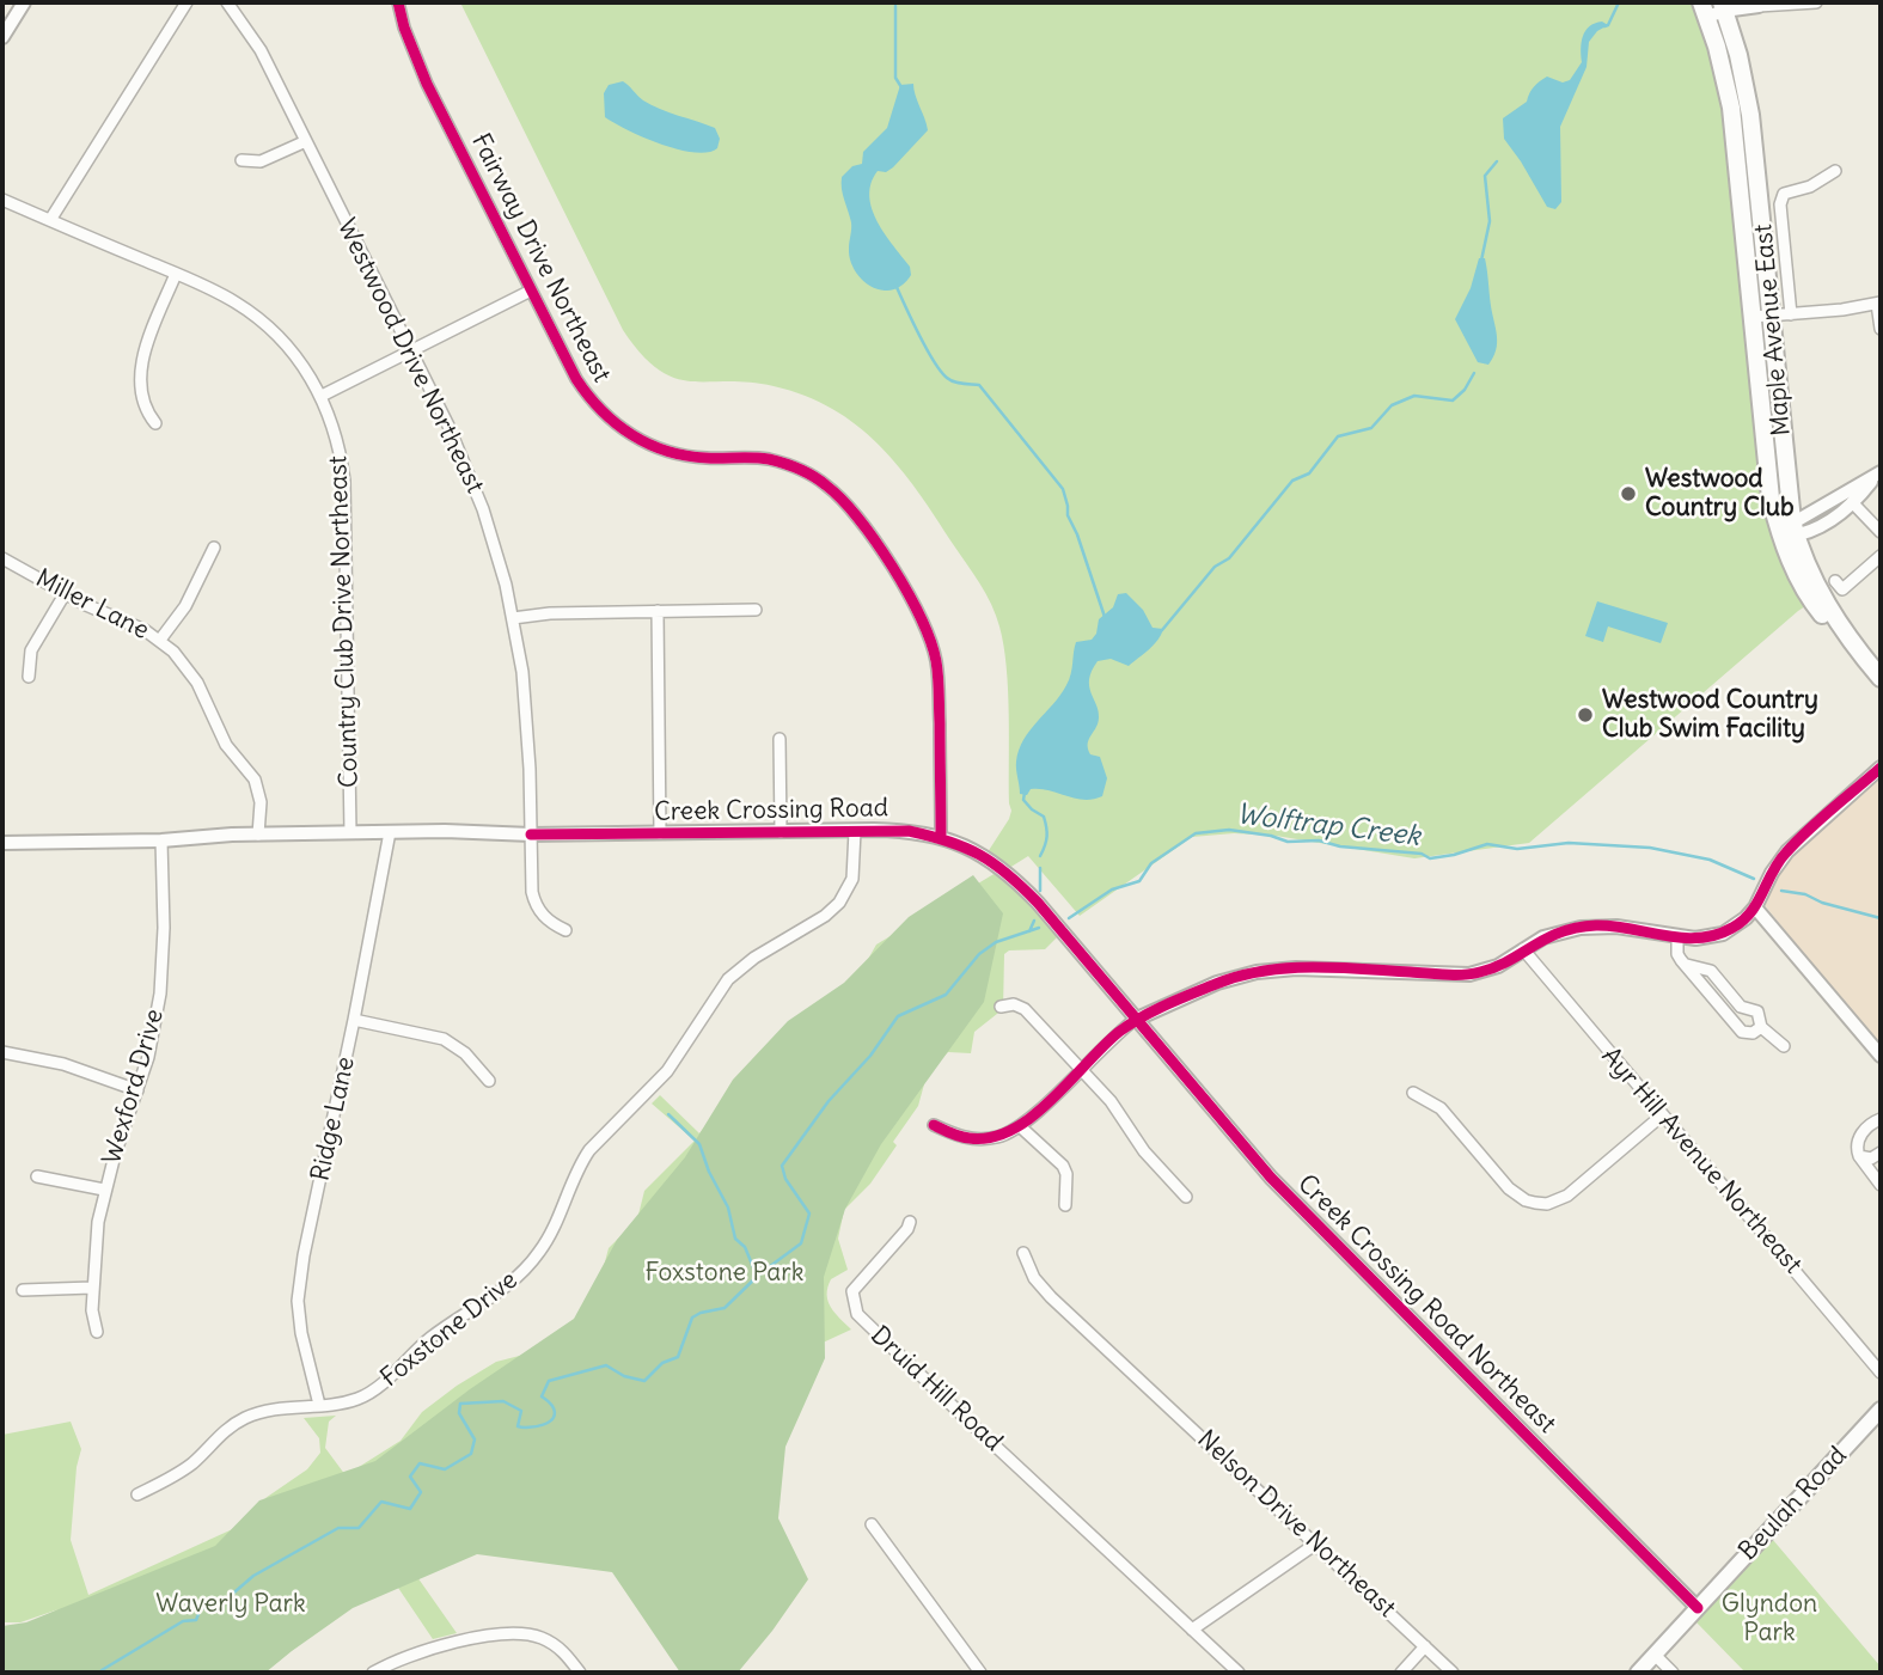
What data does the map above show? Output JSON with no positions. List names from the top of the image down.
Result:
{
  "streets": {
    "main road": ["Maple Avenue East", "Beulah Road"],
    "street": [
      "Fairway Drive Northeast",
      "Westwood Drive Northeast",
      "Miller Lane",
      "Country Club Drive Northeast",
      "Creek Crossing Road",
      "Wexford Drive",
      "Ridge Lane",
      "Ayr Hill Avenue Northeast",
      "Creek Crossing Road Northeast",
      "Foxstone Drive",
      "Druid Hill Road",
      "Nelson Drive Northeast"
    ]
  },
  "crossings": [
    ["Fairway Drive Northeast", "Creek Crossing Road"],
    ["Westwood Drive Northeast", "Creek Crossing Road"],
    ["Miller Lane", "Creek Crossing Road"],
    ["Country Club Drive Northeast", "Creek Crossing Road"],
    ["Creek Crossing Road", "Wexford Drive"],
    ["Creek Crossing Road", "Ridge Lane"],
    ["Creek Crossing Road", "Creek Crossing Road Northeast"],
    ["Creek Crossing Road", "Foxstone Drive"],
    ["Ridge Lane", "Foxstone Drive"],
    ["Creek Crossing Road Northeast", "Beulah Road"]
  ],
  "water": ["Wolftrap Creek"],
  "parks": ["Foxstone Park", "Waverly Park", "Glyndon Park"],
  "places": ["Westwood Country Club", "Westwood Country Club Swim Facility"]
}
